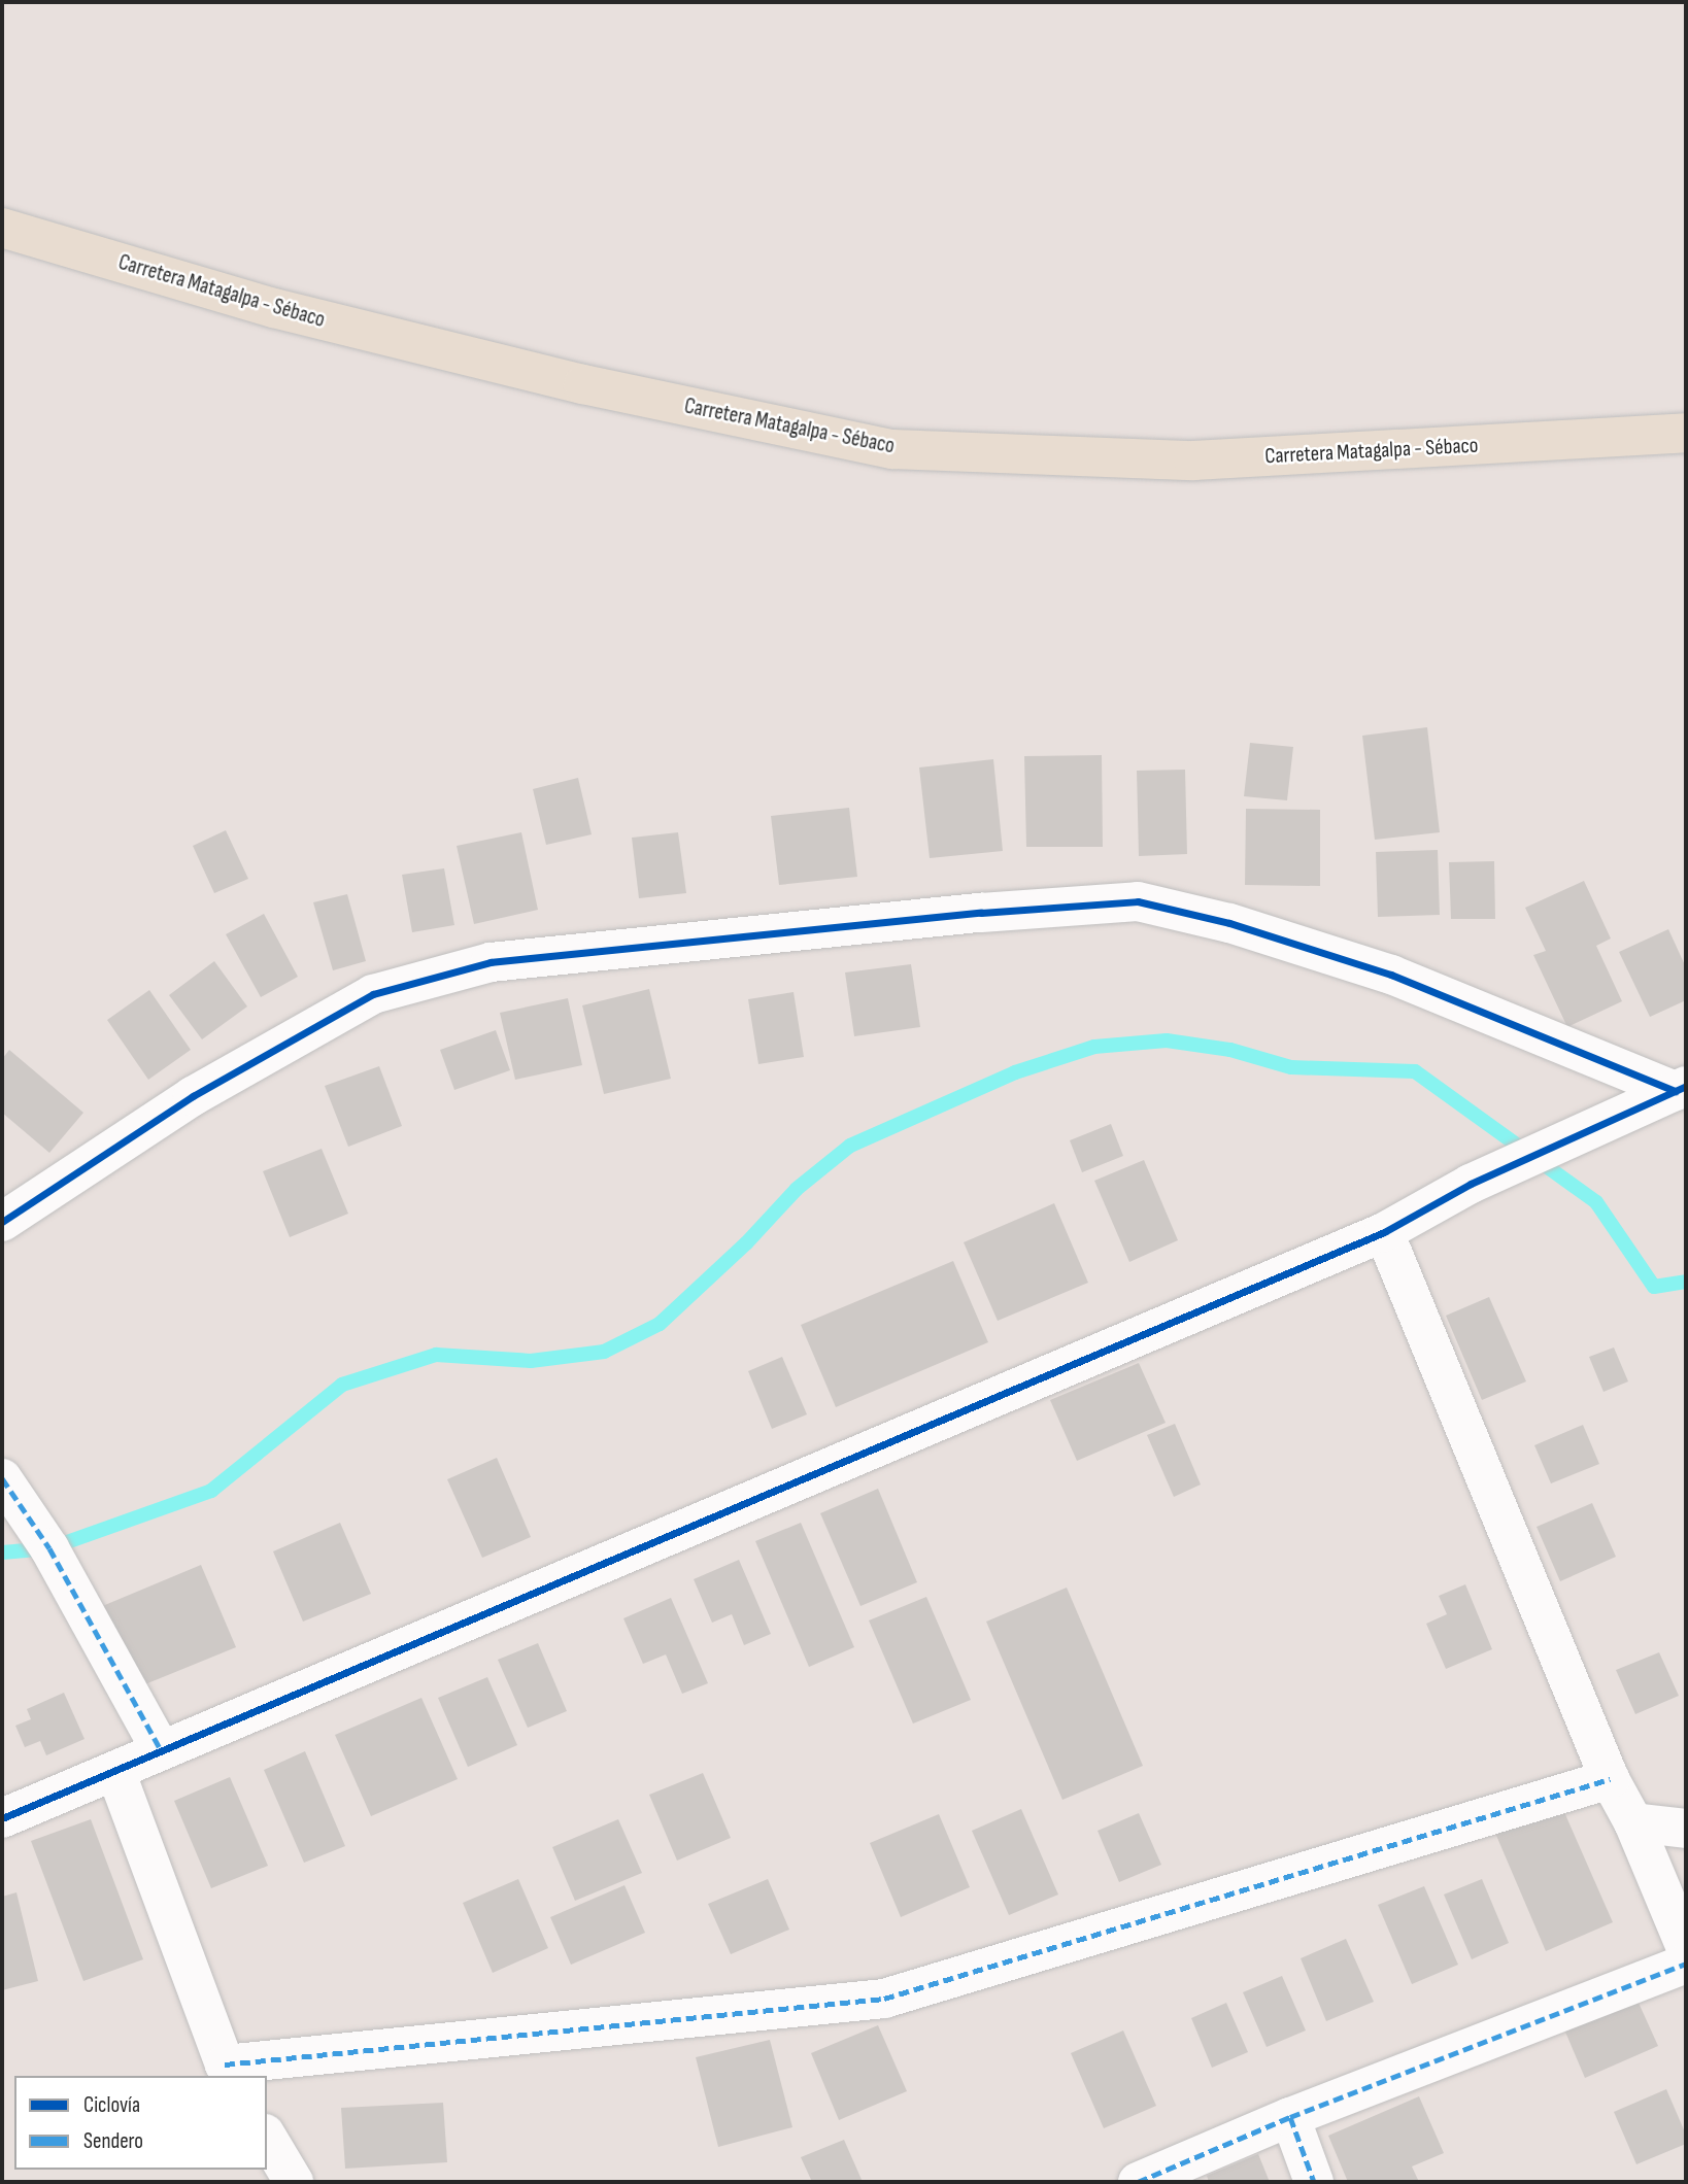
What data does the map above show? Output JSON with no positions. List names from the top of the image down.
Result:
{
  "streets": {
    "main road": ["Carretera Matagalpa - Sébaco"]
  },
  "legend": ["Ciclovía", "Sendero"]
}
